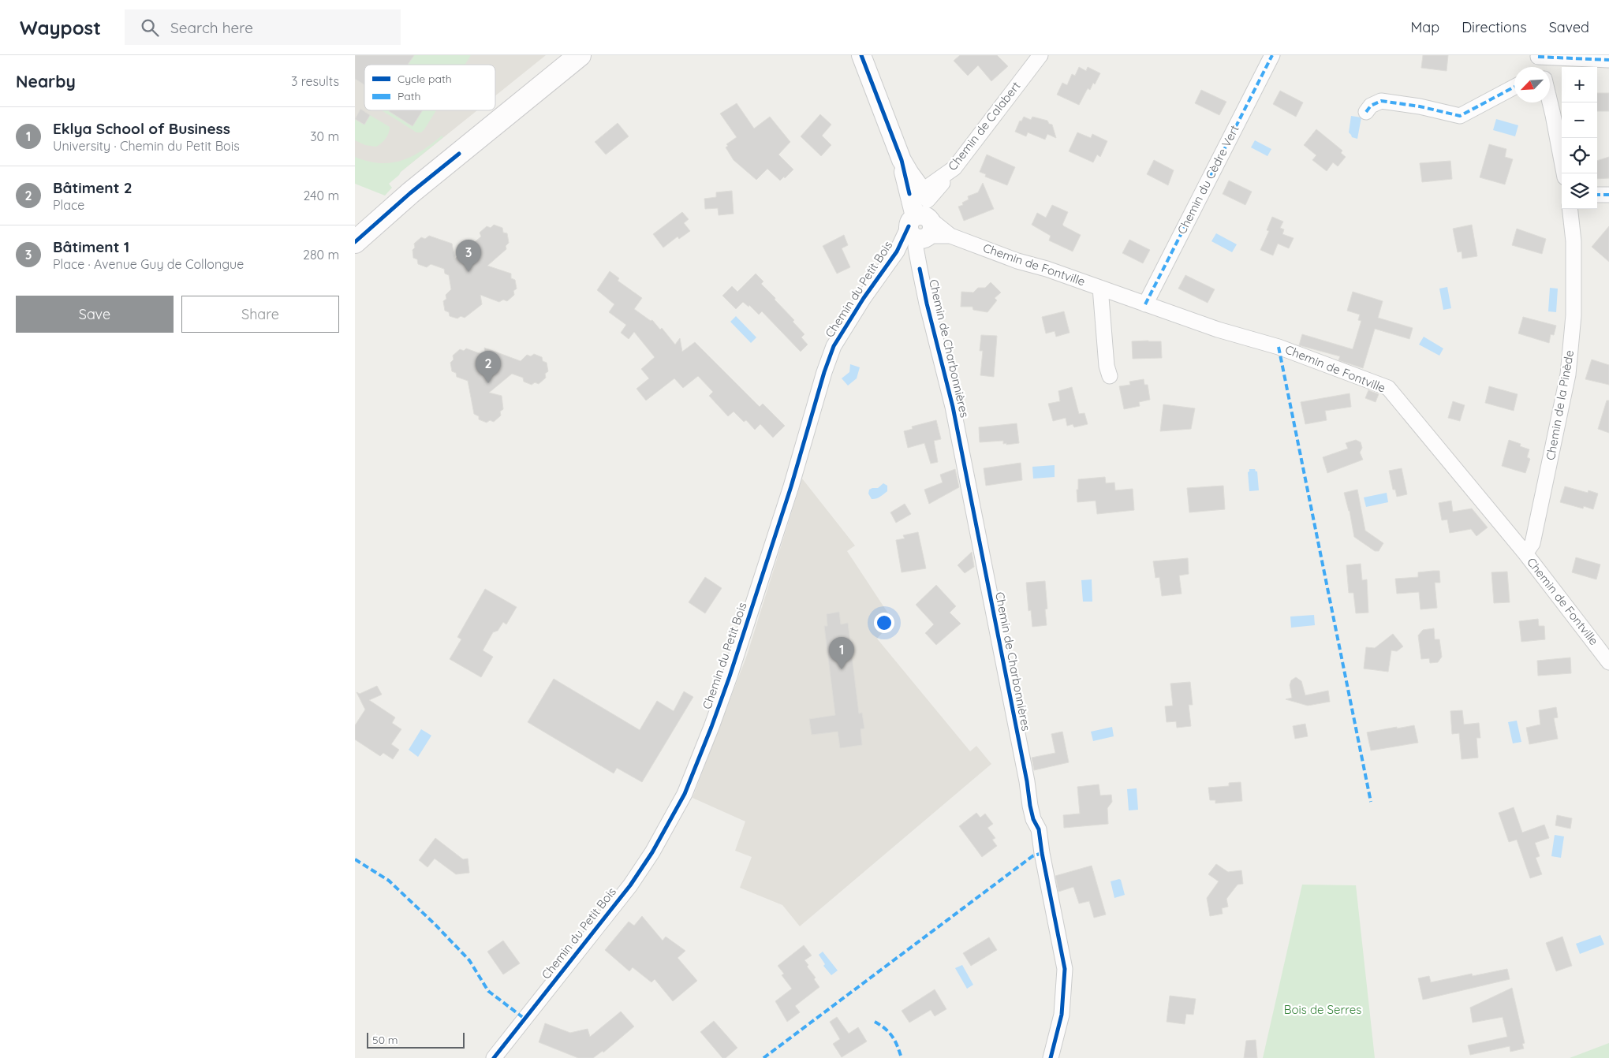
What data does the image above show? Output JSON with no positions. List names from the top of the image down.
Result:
{
  "streets": {
    "street": [
      "Chemin de Calabert",
      "Chemin du Cèdre Vert",
      "Chemin de Fontville",
      "Chemin du Petit Bois",
      "Chemin de Charbonnières",
      "Chemin de la Pinède"
    ]
  },
  "crossings": [
    ["Chemin de Calabert", "Chemin de Fontville"],
    ["Chemin de Calabert", "Chemin du Petit Bois"],
    ["Chemin de Calabert", "Chemin de Charbonnières"],
    ["Chemin du Cèdre Vert", "Chemin de Fontville"],
    ["Chemin de Fontville", "Chemin du Petit Bois"],
    ["Chemin de Fontville", "Chemin de Charbonnières"],
    ["Chemin de Fontville", "Chemin de la Pinède"],
    ["Chemin du Petit Bois", "Chemin de Charbonnières"]
  ],
  "parks": ["Bois de Serres"],
  "legend": ["Cycle path", "Path"],
  "scale_bar": "50 m",
  "north": "bottom left",
  "page": {
    "header": "Waypost",
    "search": "Search here",
    "nav": ["Map", "Directions", "Saved"],
    "heading": ["Nearby", "3 results"],
    "map_buttons": ["+", "−"],
    "list": [
      {
        "mark": "1",
        "name": "Eklya School of Business",
        "note": "University · Chemin du Petit Bois",
        "value": "30 m"
      },
      {
        "mark": "2",
        "name": "Bâtiment 2",
        "note": "Place",
        "value": "240 m"
      },
      {
        "mark": "3",
        "name": "Bâtiment 1",
        "note": "Place · Avenue Guy de Collongue",
        "value": "280 m"
      }
    ],
    "pins": ["3", "2", "1"],
    "buttons": ["Save", "Share"],
    "scale": "50 m"
  }
}
